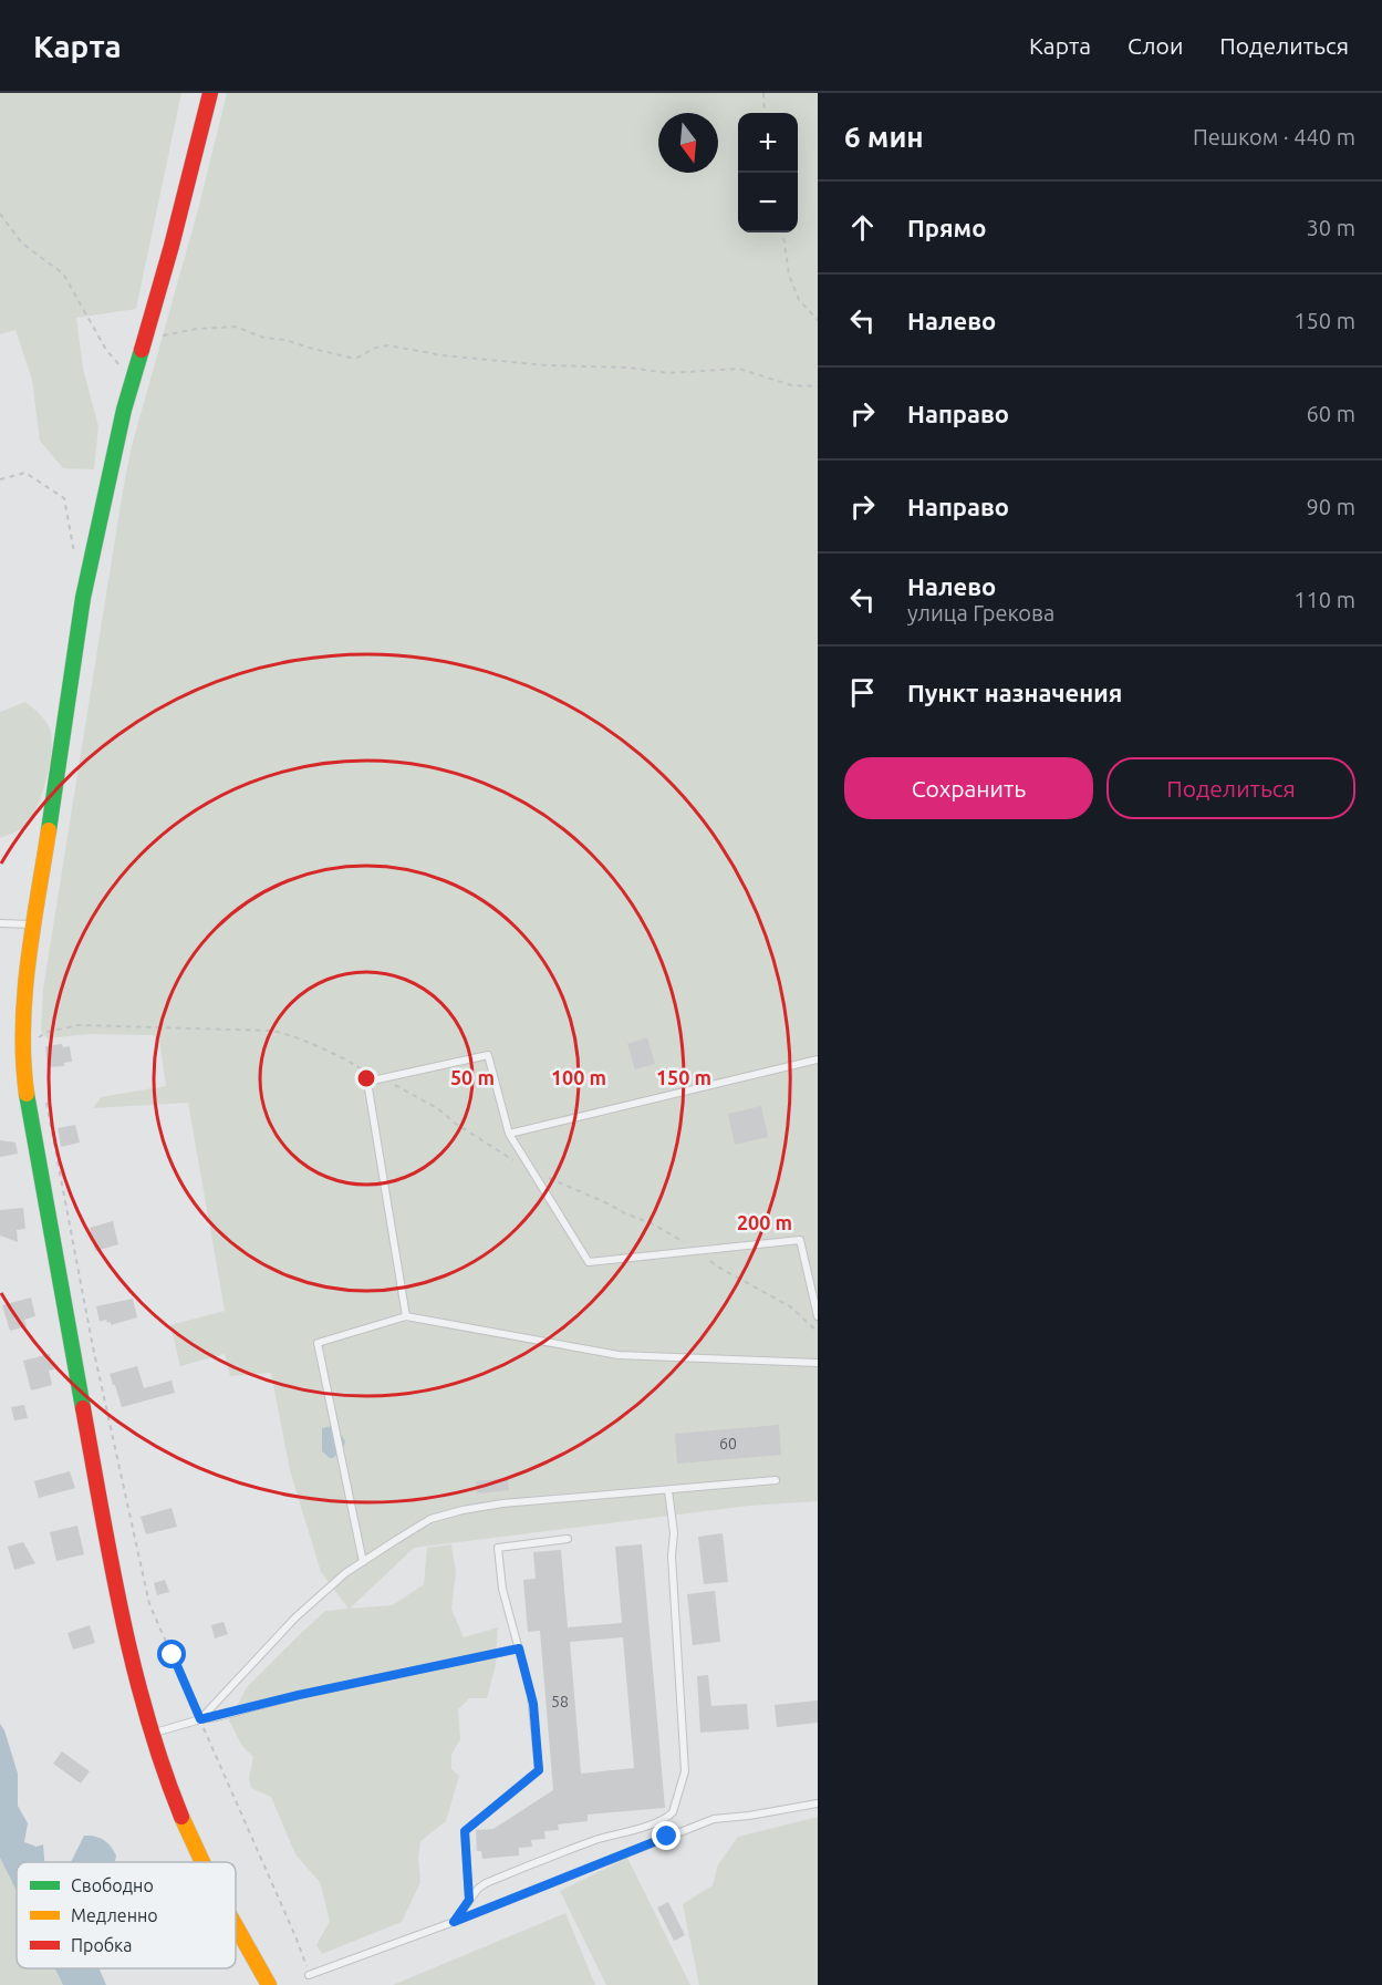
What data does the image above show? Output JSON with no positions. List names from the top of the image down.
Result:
{
  "house_numbers": ["60", "58"],
  "legend": ["Свободно", "Медленно", "Пробка"],
  "north": "bottom",
  "page": {
    "header": "Карта",
    "nav": ["Карта", "Слои", "Поделиться"],
    "heading": ["6 мин", "Пешком · 440 m"],
    "map_buttons": ["+", "−"],
    "list": [
      ["Прямо", "30 m"],
      ["Налево", "150 m"],
      ["Направо", "60 m"],
      ["Направо", "90 m"],
      ["Налево", "улица Грекова", "110 m"],
      "Пункт назначения"
    ],
    "buttons": ["Сохранить", "Поделиться"]
  },
  "rings": [
    "50 m",
    "100 m",
    "150 m",
    "200 m"
  ]
}
